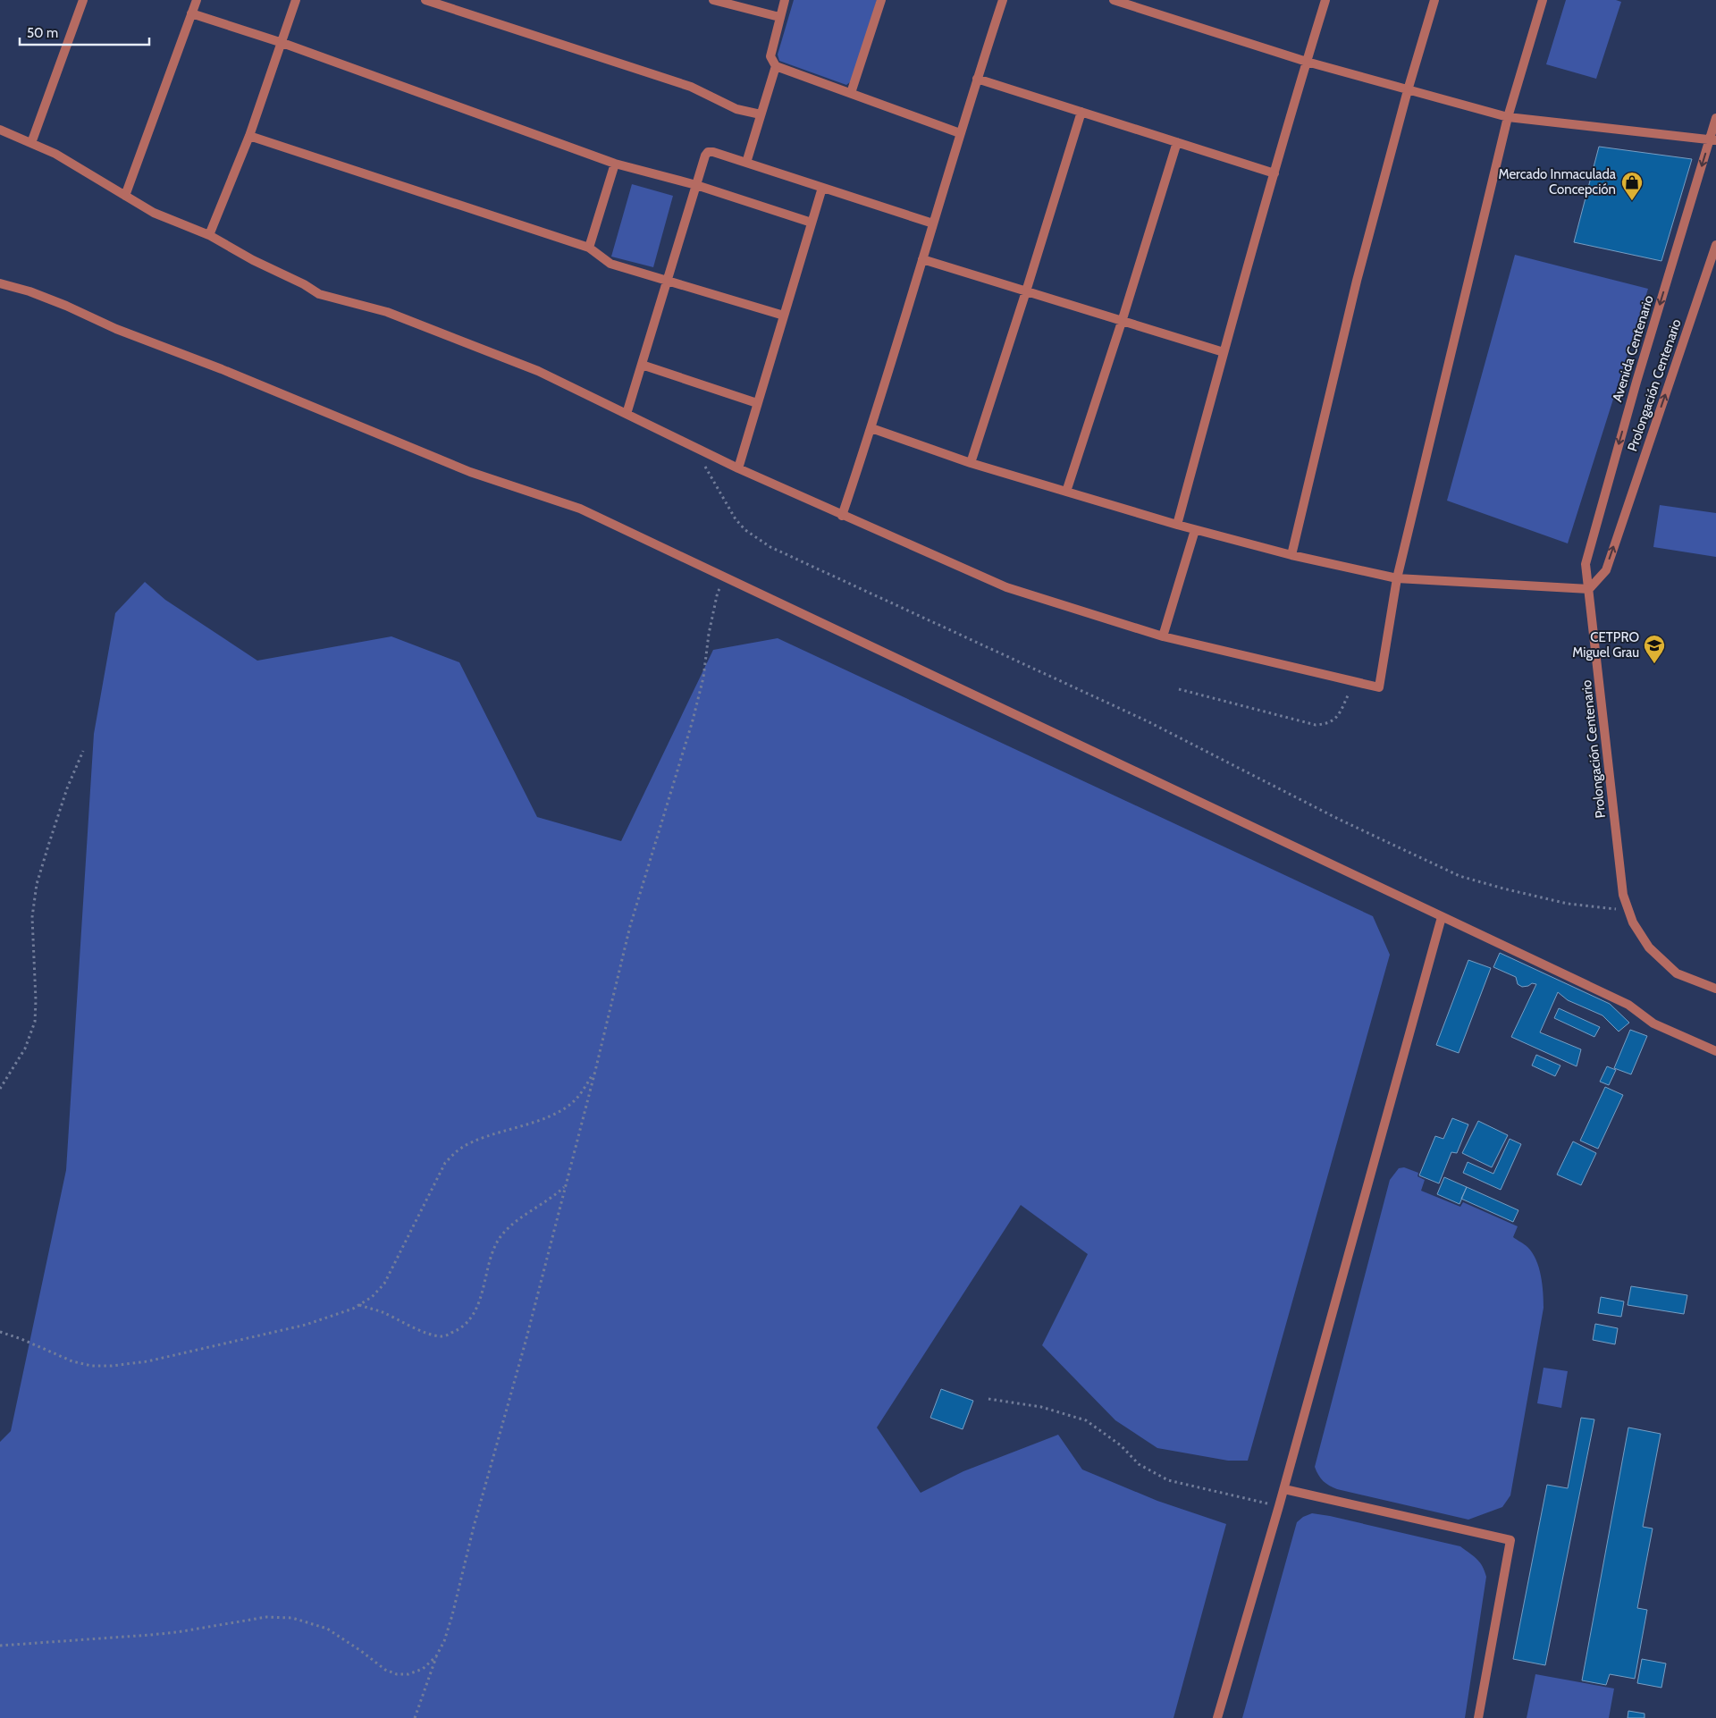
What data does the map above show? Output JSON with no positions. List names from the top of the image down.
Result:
{
  "streets": {
    "street": ["Avenida Centenario", "Prolongación Centenario"]
  },
  "crossings": [
    ["Avenida Centenario", "Prolongación Centenario"]
  ],
  "one_way": ["Avenida Centenario", "Prolongación Centenario"],
  "places": {
    "shop": ["Mercado Inmaculada Concepción"],
    "school or university": ["CETPRO Miguel Grau"]
  },
  "scale_bar": "50 m"
}
